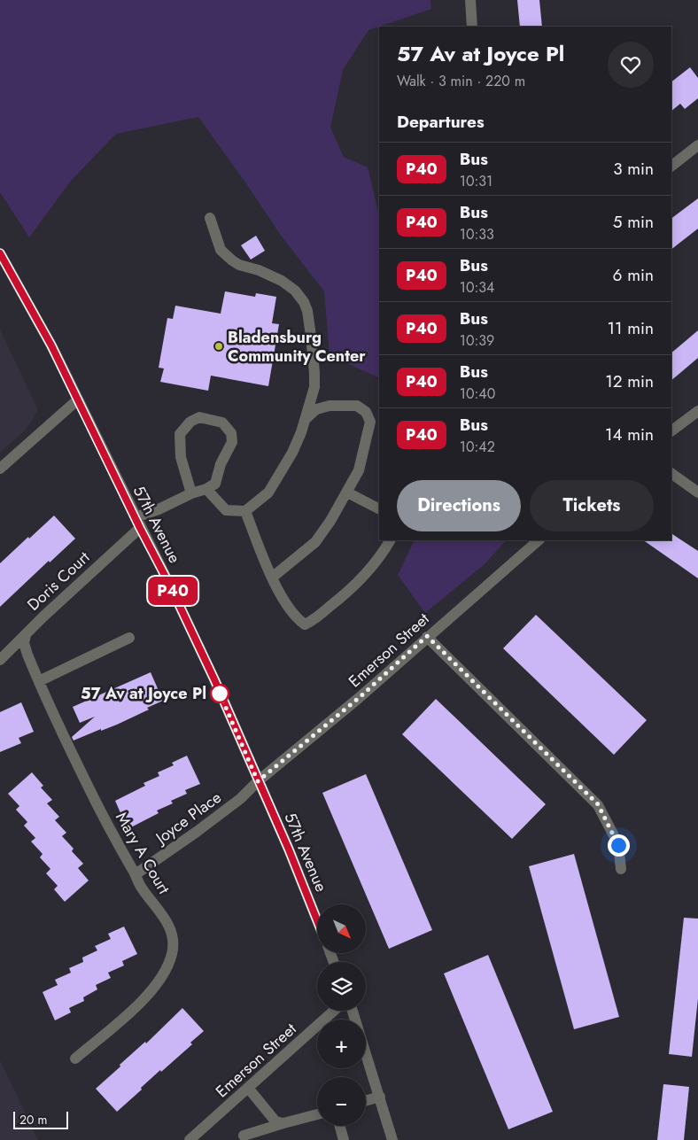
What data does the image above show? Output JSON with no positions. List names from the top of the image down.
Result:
{
  "streets": {
    "street": [
      "57th Avenue",
      "Doris Court",
      "Emerson Street",
      "Joyce Place",
      "Mary A Court"
    ]
  },
  "crossings": [
    ["57th Avenue", "Doris Court"],
    ["57th Avenue", "Emerson Street"],
    ["57th Avenue", "Joyce Place"],
    ["Doris Court", "Mary A Court"],
    ["Emerson Street", "Joyce Place"],
    ["Joyce Place", "Mary A Court"]
  ],
  "places": ["Bladensburg Community Center", "57 Av at Joyce Pl"],
  "lines": ["bus line P40"],
  "scale_bar": "20 m",
  "north": "bottom right",
  "page": {
    "on_map": "P40",
    "heading": [
      ["57 Av at Joyce Pl", "Walk · 3 min · 220 m"],
      "Departures"
    ],
    "list": [
      {
        "mark": "P40",
        "name": "Bus",
        "note": "10:31",
        "value": "3 min"
      },
      {
        "mark": "P40",
        "name": "Bus",
        "note": "10:33",
        "value": "5 min"
      },
      {
        "mark": "P40",
        "name": "Bus",
        "note": "10:34",
        "value": "6 min"
      },
      {
        "mark": "P40",
        "name": "Bus",
        "note": "10:39",
        "value": "11 min"
      },
      {
        "mark": "P40",
        "name": "Bus",
        "note": "10:40",
        "value": "12 min"
      },
      {
        "mark": "P40",
        "name": "Bus",
        "note": "10:42",
        "value": "14 min"
      }
    ],
    "buttons": ["Directions", "Tickets"],
    "map_buttons": ["+", "−"],
    "scale": "20 m"
  }
}
